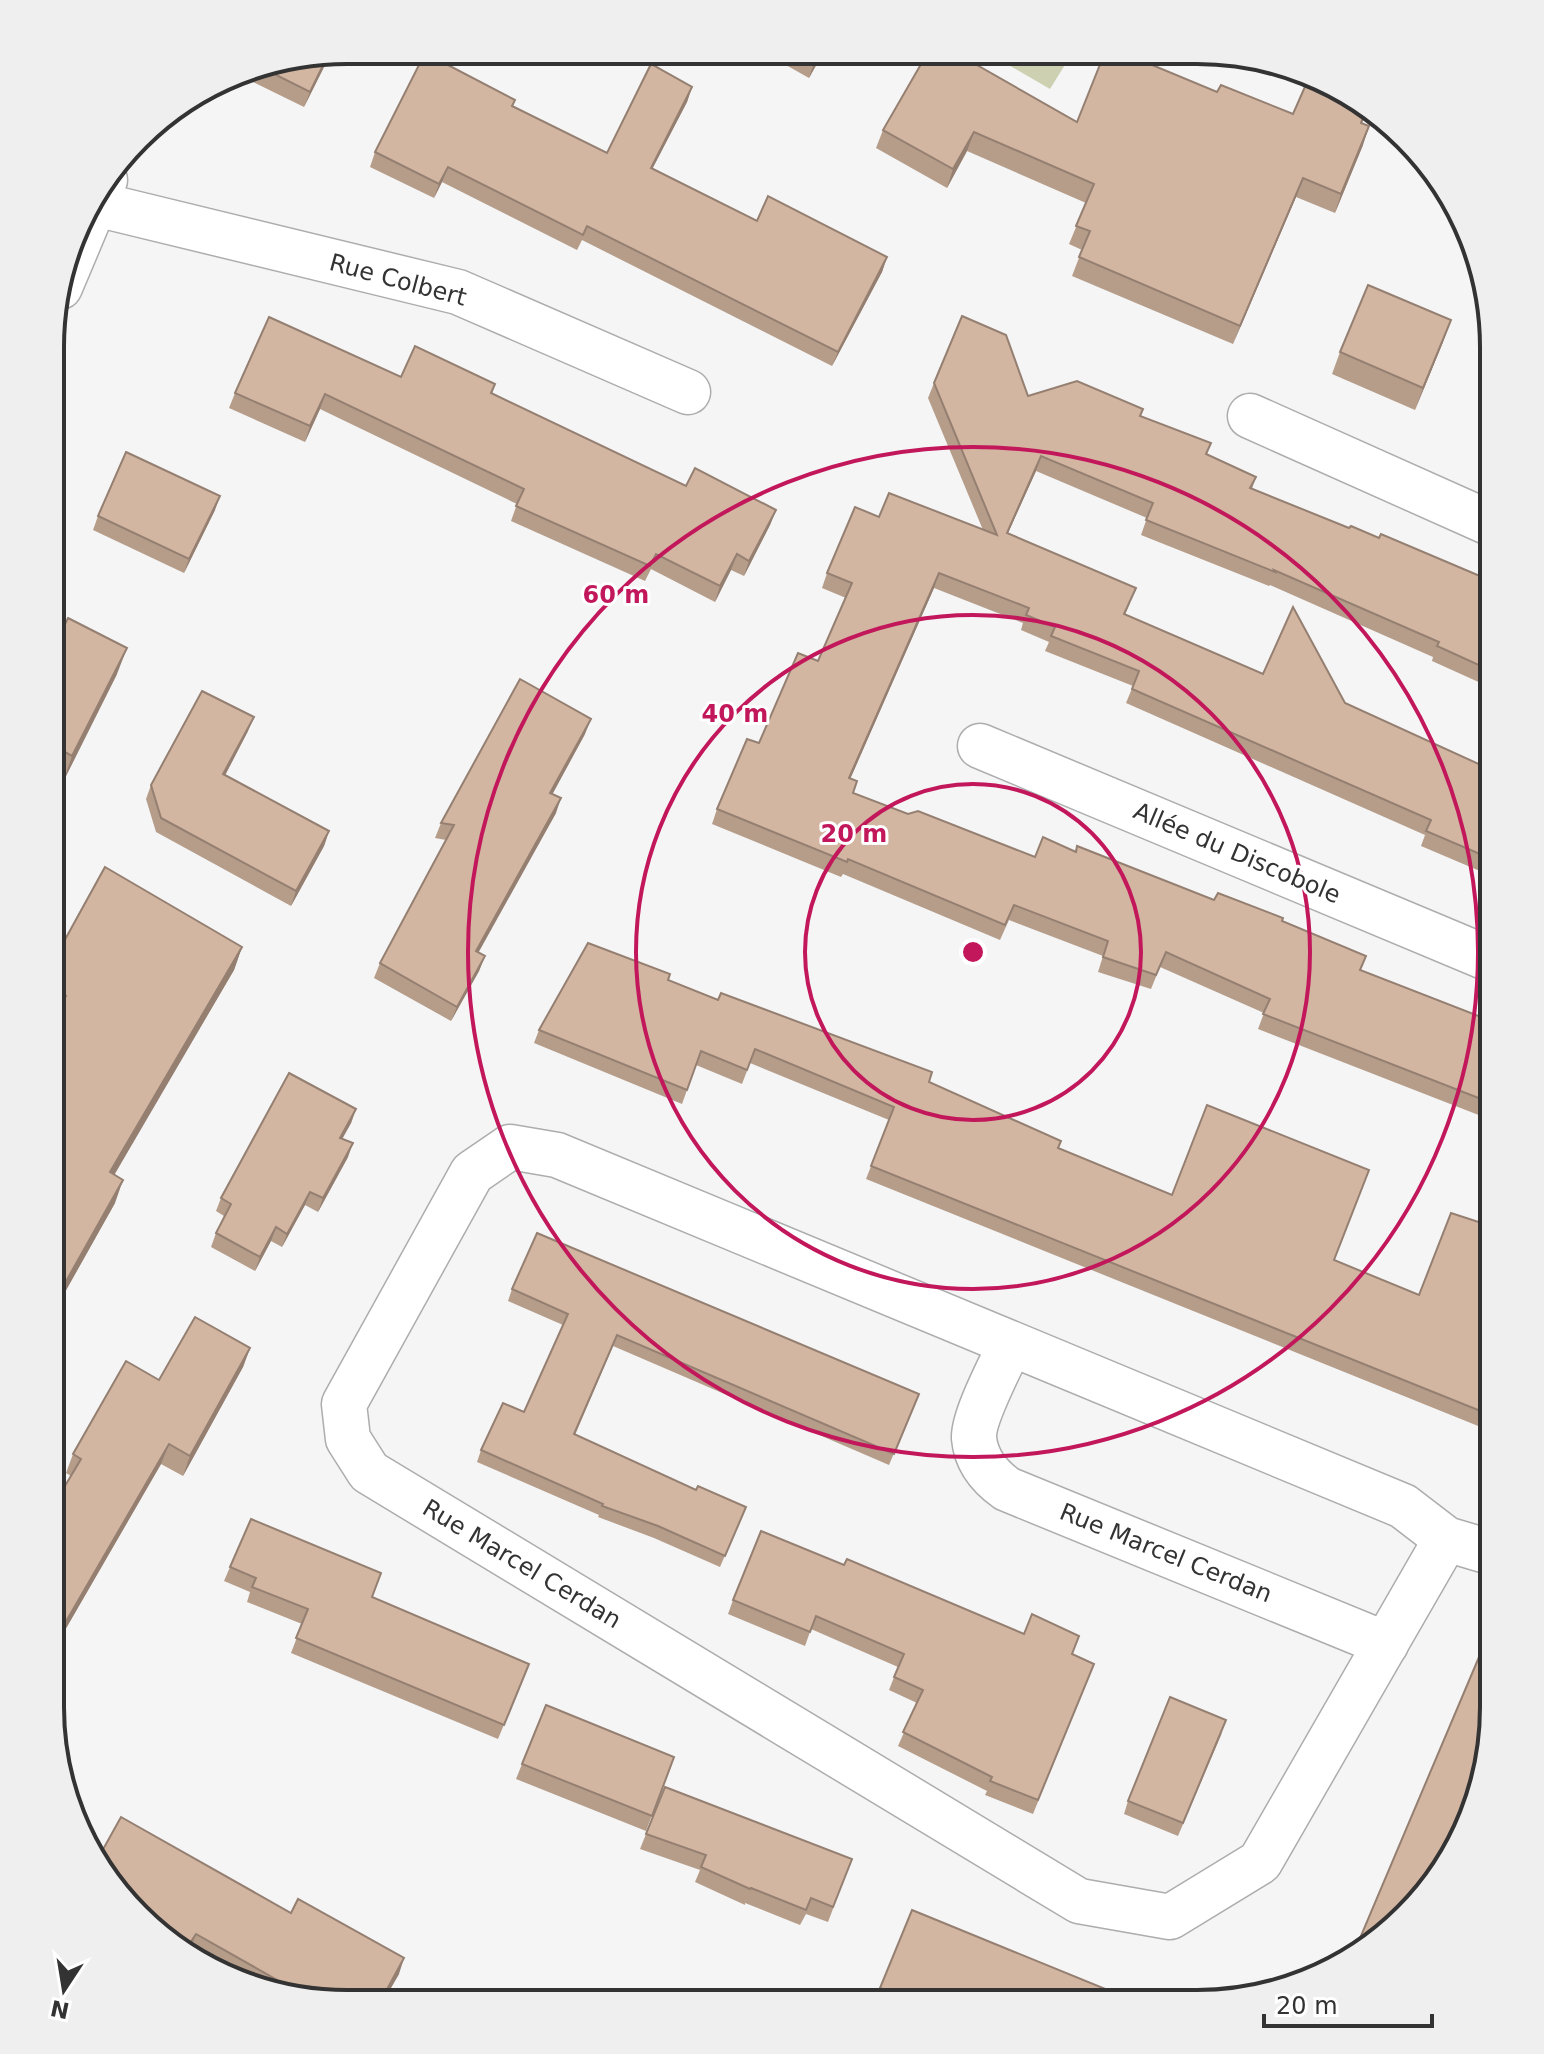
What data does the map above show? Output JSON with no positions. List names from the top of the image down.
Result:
{
  "streets": {
    "street": ["Rue Colbert", "Allée du Discobole", "Rue Marcel Cerdan"]
  },
  "scale_bar": "20 m",
  "north": "bottom",
  "rings": ["60 m", "40 m", "20 m"]
}
